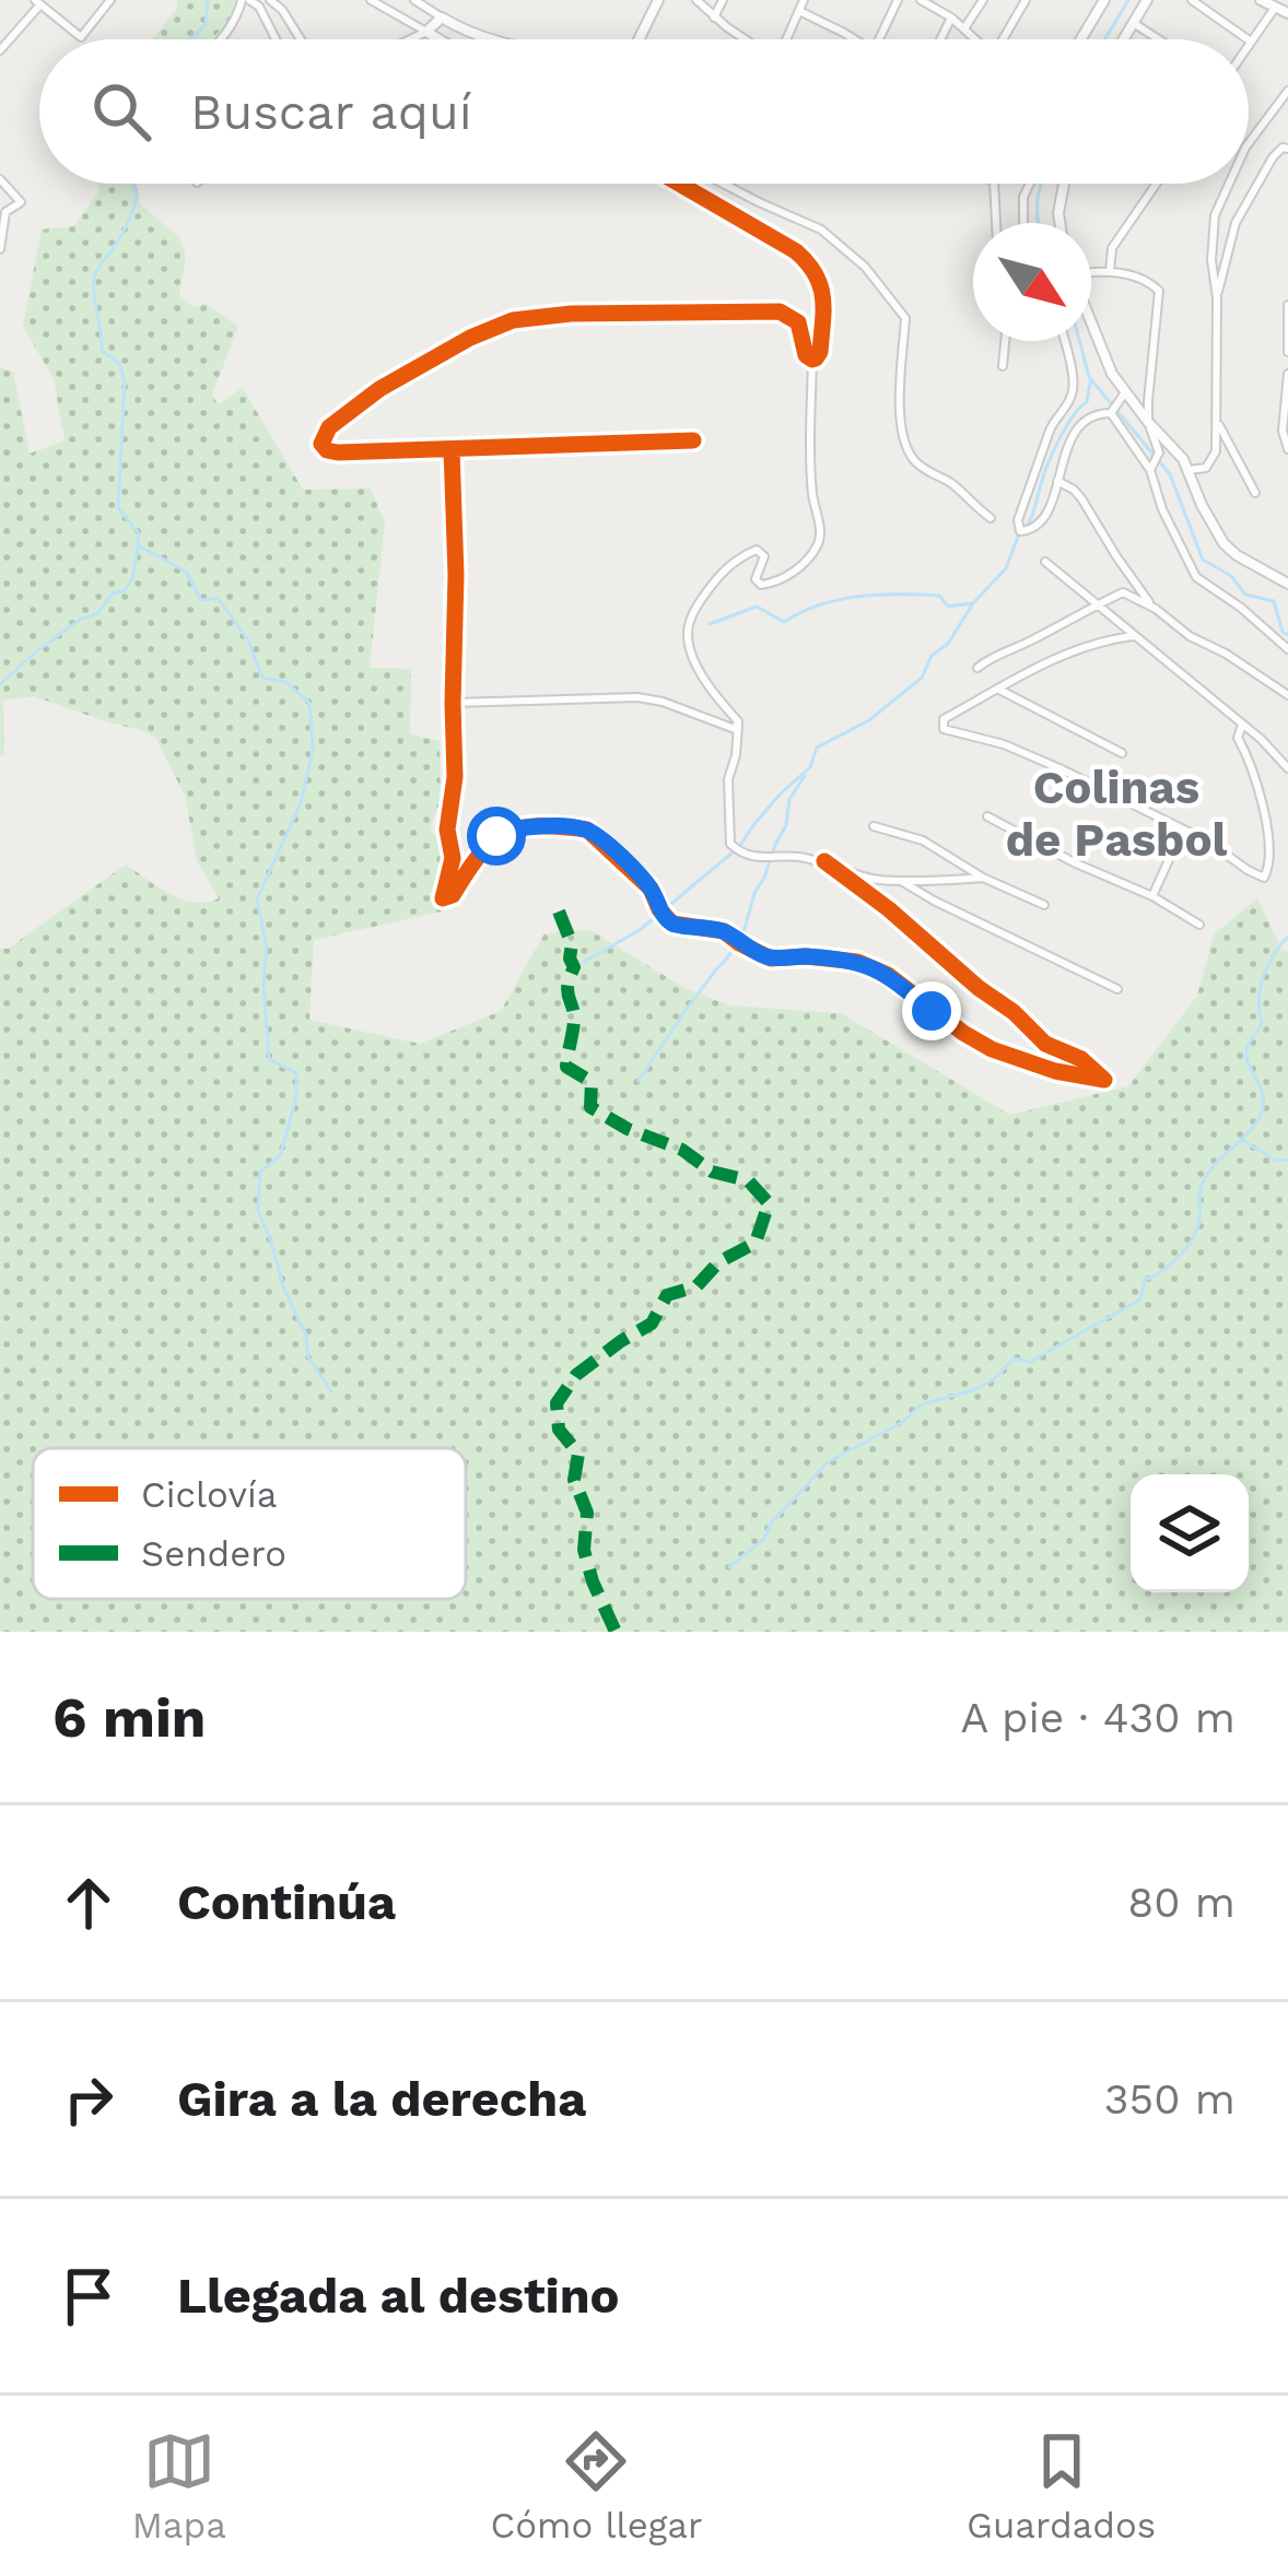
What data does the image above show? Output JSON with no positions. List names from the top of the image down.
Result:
{
  "districts": ["Colinas de Pasbol"],
  "legend": ["Ciclovía", "Sendero"],
  "north": "bottom right",
  "page": {
    "search": "Buscar aquí",
    "heading": ["6 min", "A pie · 430 m"],
    "list": [
      ["Continúa", "80 m"],
      ["Gira a la derecha", "350 m"],
      "Llegada al destino"
    ],
    "nav": ["Mapa", "Cómo llegar", "Guardados"]
  }
}
